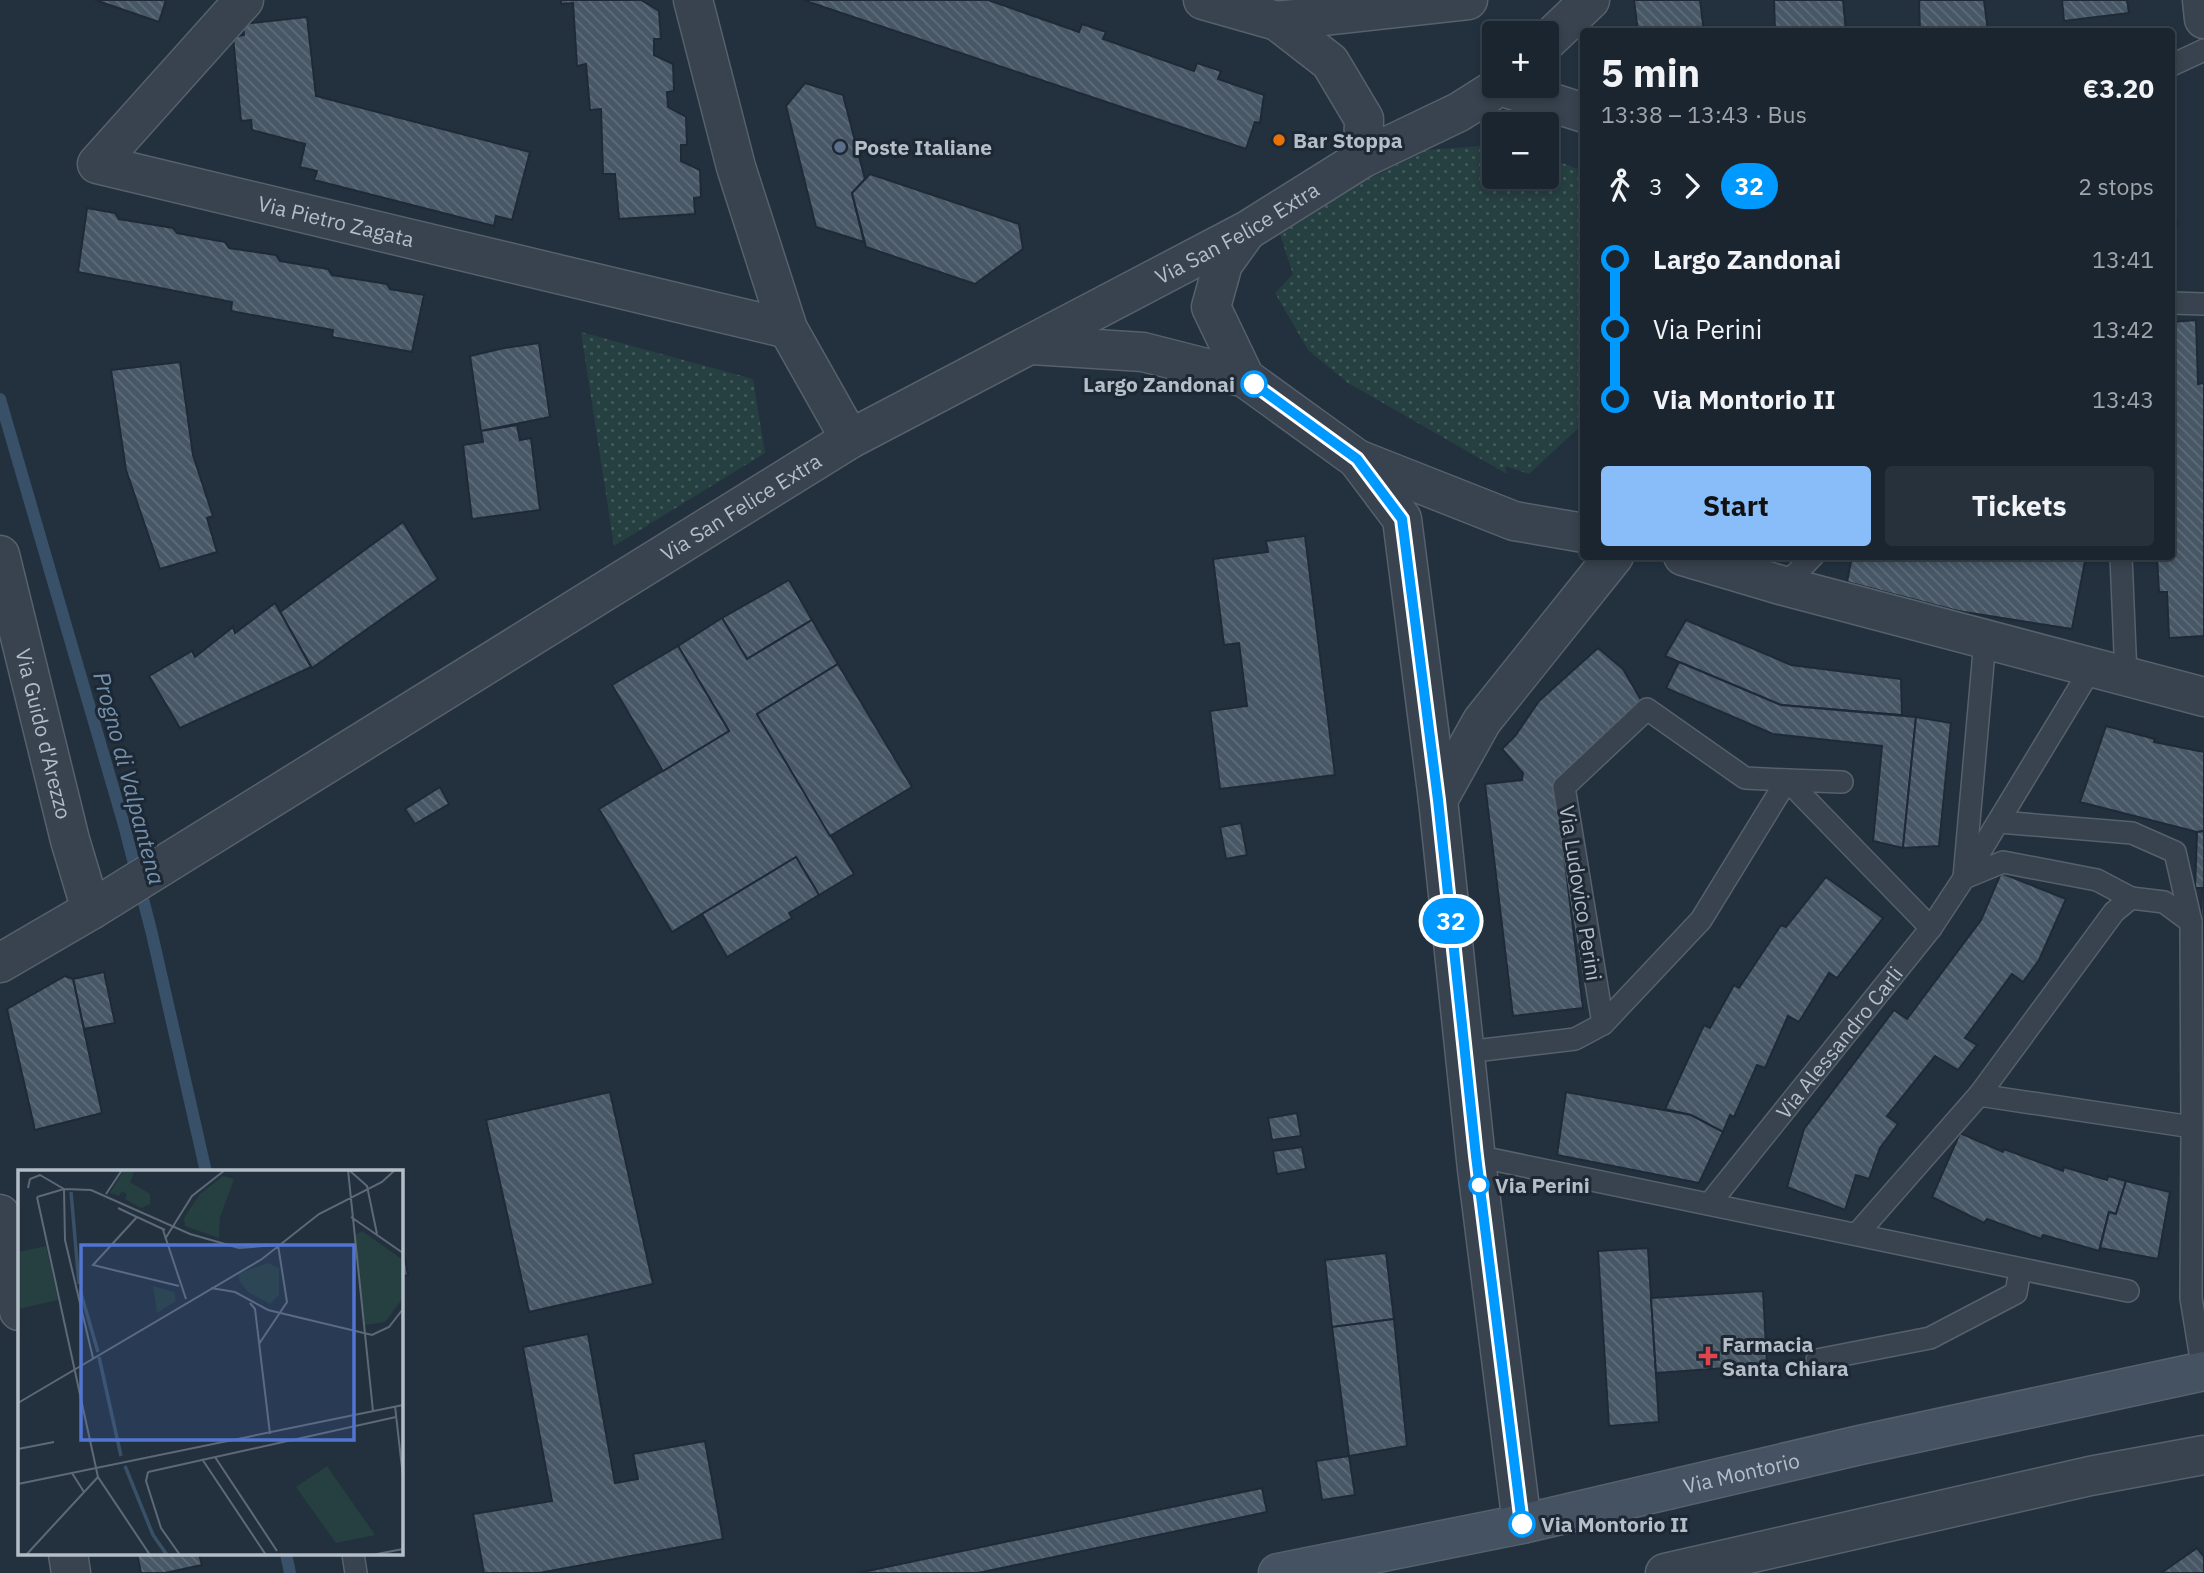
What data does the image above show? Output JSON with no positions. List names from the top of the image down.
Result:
{
  "streets": {
    "street": [
      "Via Pietro Zagata",
      "Via San Felice Extra",
      "Via Guido d'Arezzo",
      "Via Montorio"
    ],
    "lane": ["Via Ludovico Perini", "Via Alessandro Carli"]
  },
  "crossings": [
    ["Via San Felice Extra", "Via Guido d'Arezzo"]
  ],
  "water": ["Progno di Valpantena"],
  "places": {
    "other": [
      "Bar Stoppa",
      "Poste Italiane",
      "Largo Zandonai",
      "Via Perini",
      "Via Montorio II"
    ],
    "health": ["Farmacia Santa Chiara"]
  },
  "lines": ["bus line 32"],
  "page": {
    "on_map": "32",
    "map_buttons": ["+", "−"],
    "heading": ["5 min", "13:38 – 13:43 · Bus", "€3.20"],
    "legs": ["3", "32", "2 stops"],
    "list": [
      {
        "name": "Largo Zandonai",
        "value": "13:41"
      },
      {
        "name": "Via Perini",
        "value": "13:42"
      },
      {
        "name": "Via Montorio II",
        "value": "13:43"
      }
    ],
    "buttons": ["Start", "Tickets"]
  }
}
